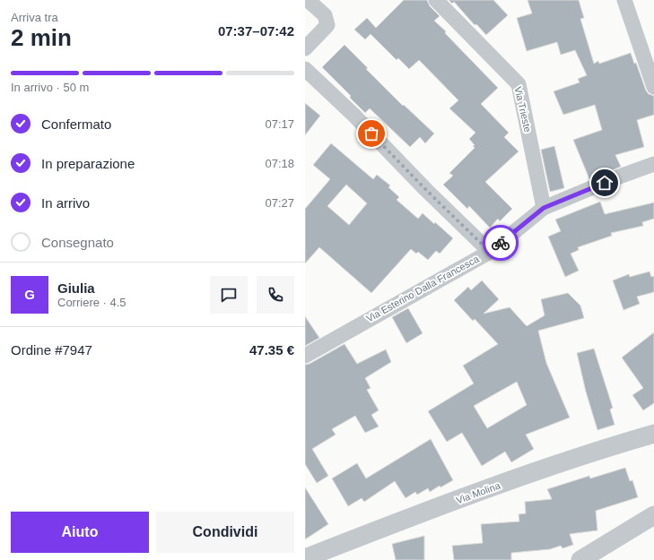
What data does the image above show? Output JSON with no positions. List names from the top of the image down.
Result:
{
  "streets": {
    "street": ["Via Trieste", "Via Esterino Dalla Francesca", "Via Molina"]
  },
  "crossings": [
    ["Via Trieste", "Via Esterino Dalla Francesca"]
  ],
  "page": {
    "heading": ["2 min", "Arriva tra", "07:37–07:42"],
    "panel": [
      "Giulia",
      "Corriere · 4.5",
      "Ordine #7947",
      "47.35 €"
    ],
    "bar": "In arrivo · 50 m",
    "list": [
      ["Confermato", "07:17"],
      ["In preparazione", "07:18"],
      ["In arrivo", "07:27"],
      "Consegnato"
    ],
    "round": "G",
    "buttons": ["Aiuto", "Condividi"]
  }
}
